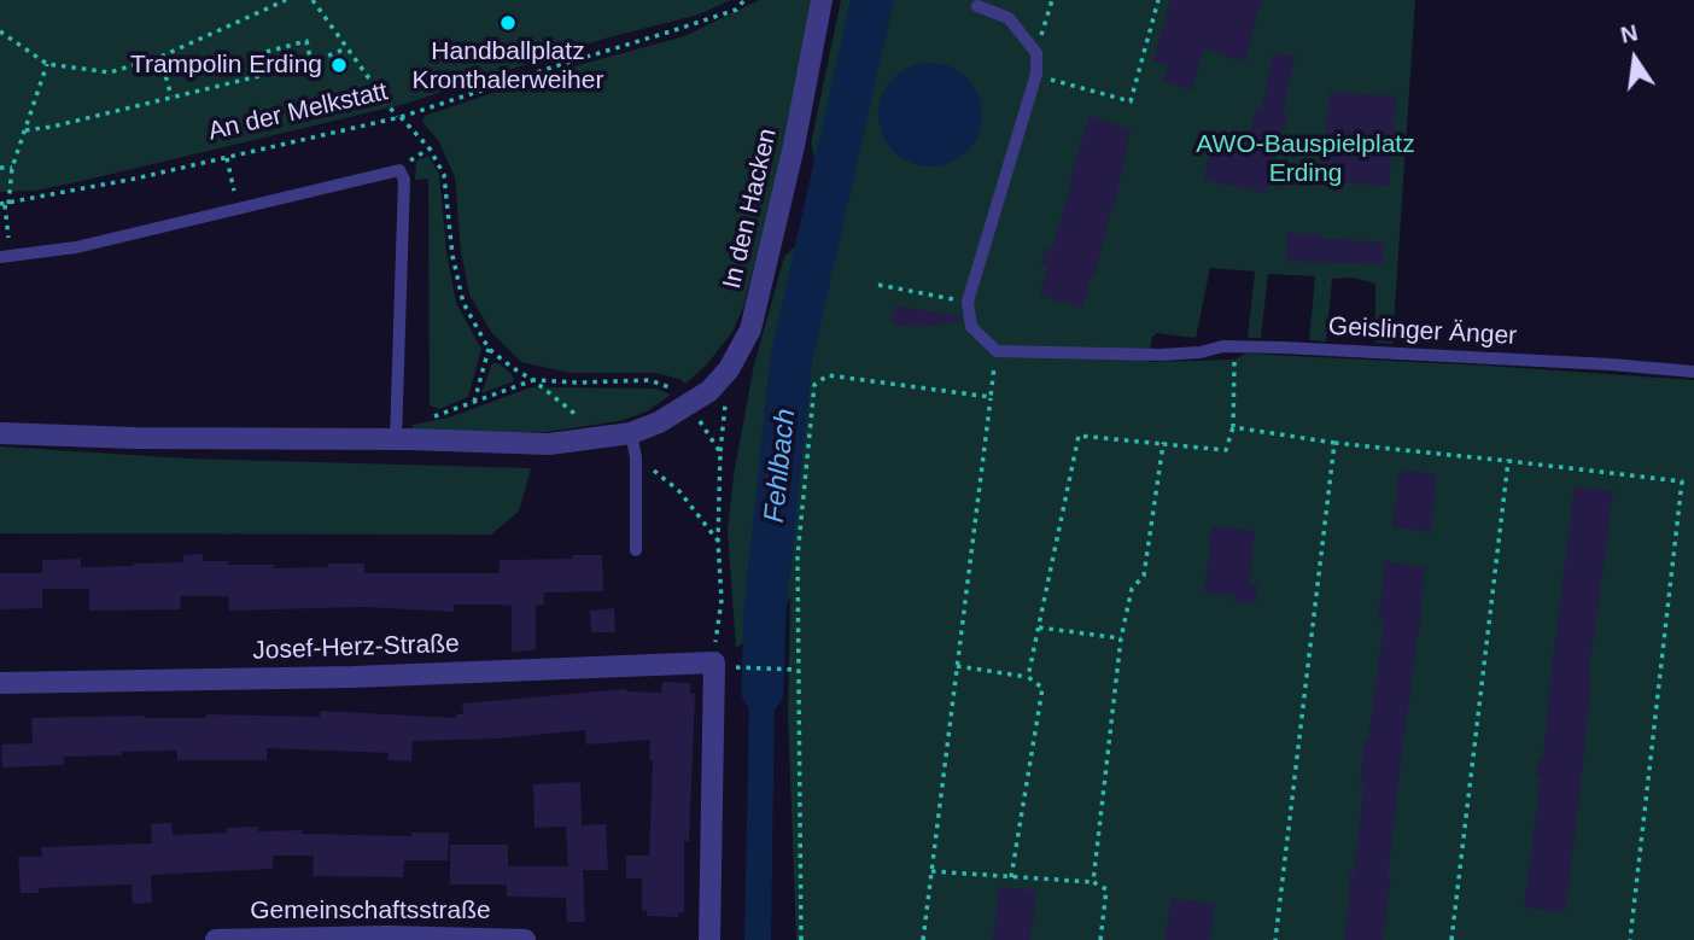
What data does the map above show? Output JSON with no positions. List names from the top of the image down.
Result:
{
  "streets": {
    "street": ["In den Hacken", "Josef-Herz-Straße", "Gemeinschaftsstraße"],
    "lane": ["Geislinger Änger"],
    "path": ["An der Melkstatt"]
  },
  "water": ["Fehlbach"],
  "parks": ["AWO-Bauspielplatz Erding"],
  "places": ["Handballplatz Kronthalerweiher", "Trampolin Erding"],
  "north": "top"
}
